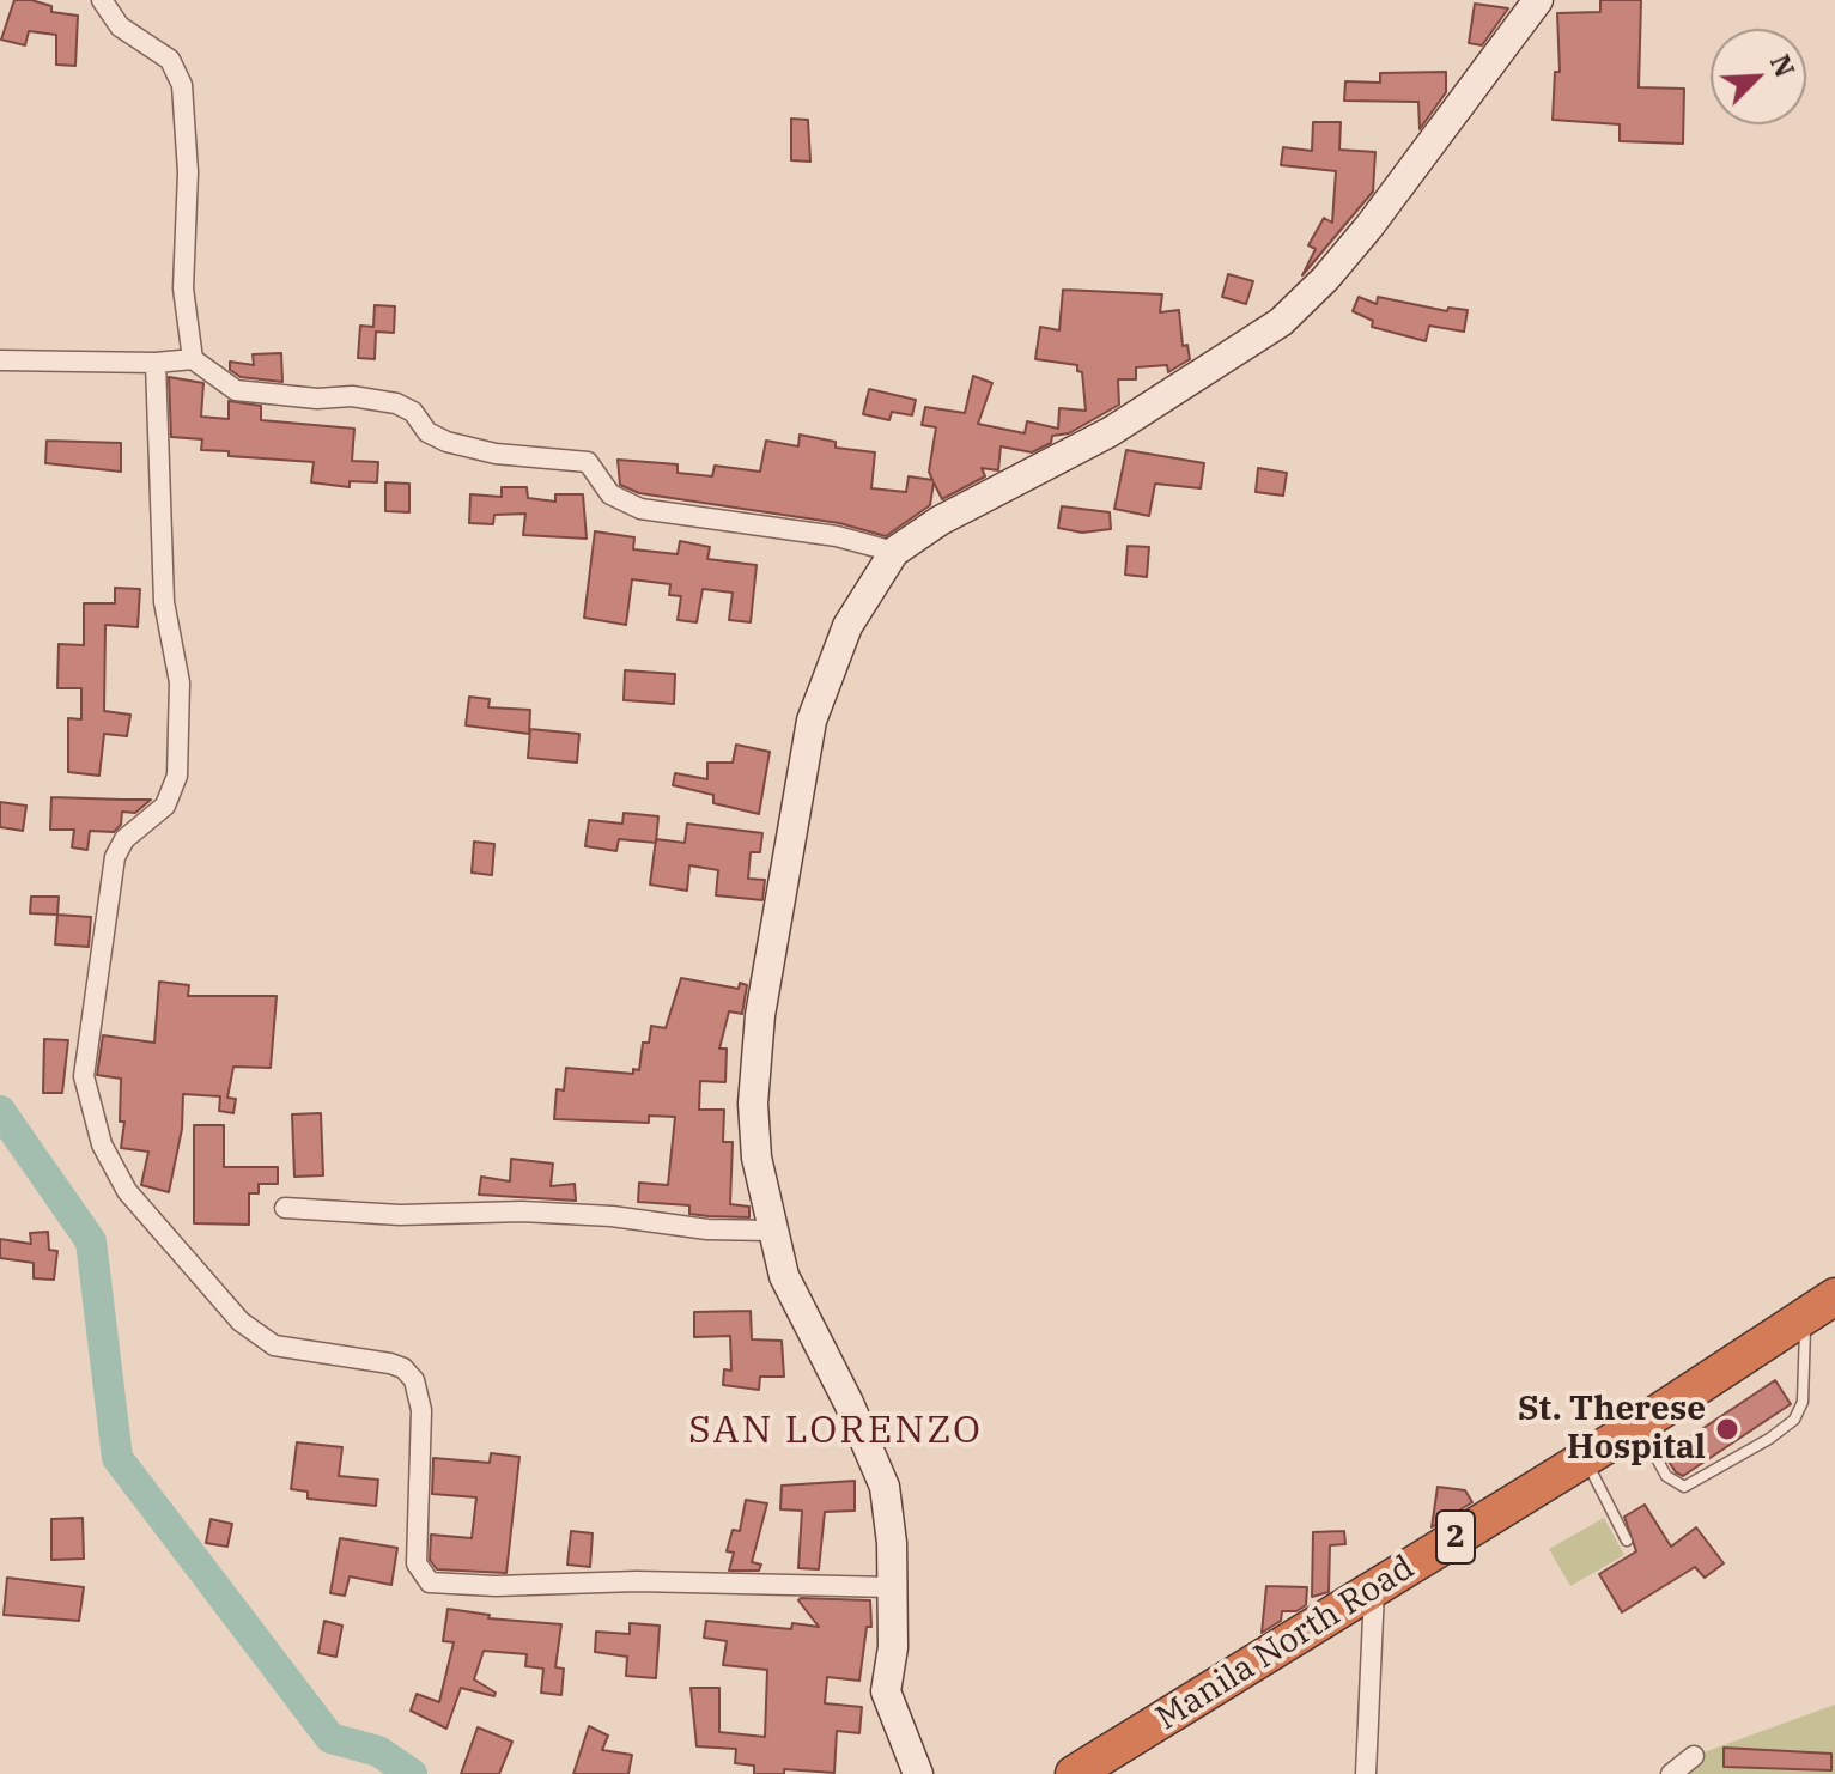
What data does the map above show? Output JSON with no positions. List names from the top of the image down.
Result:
{
  "streets": {
    "highway": ["2", "Manila North Road"]
  },
  "districts": ["SAN LORENZO"],
  "places": ["St. Therese Hospital"],
  "north": "top right"
}
